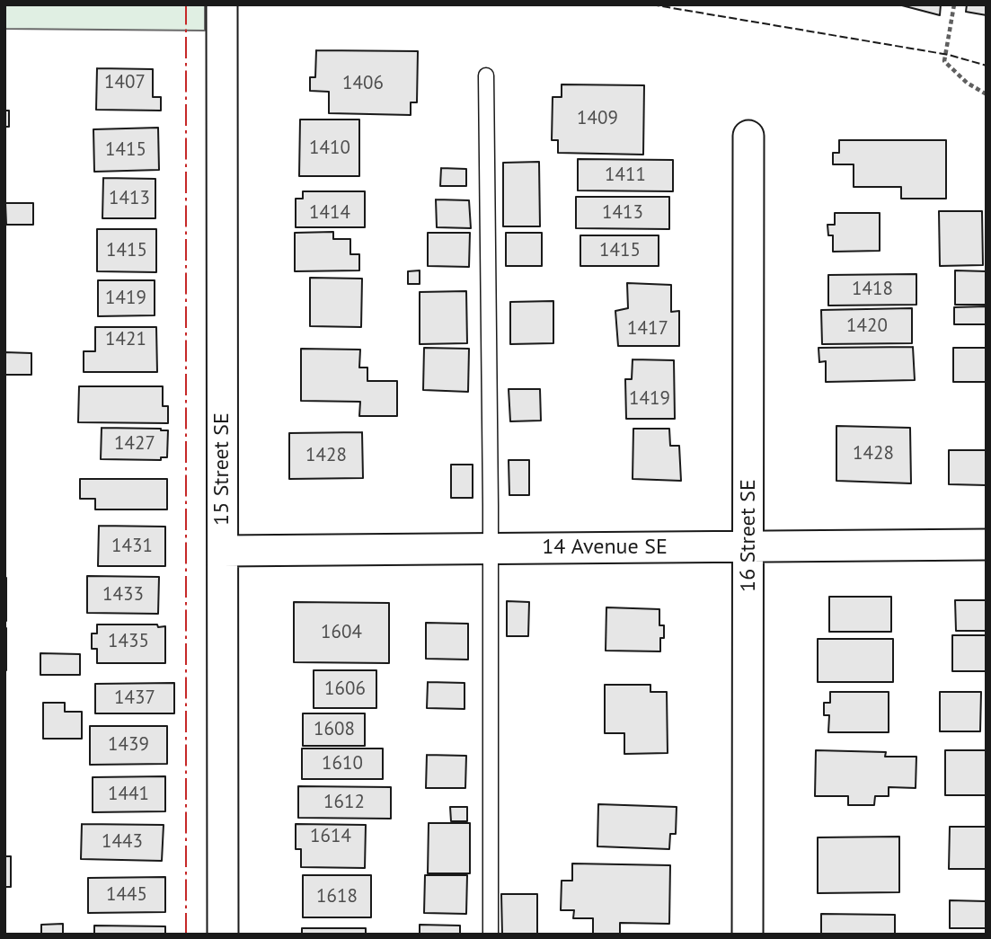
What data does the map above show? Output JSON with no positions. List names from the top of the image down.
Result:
{
  "streets": {
    "street": ["15 Street SE", "16 Street SE", "14 Avenue SE"]
  },
  "crossings": [
    ["15 Street SE", "14 Avenue SE"],
    ["16 Street SE", "14 Avenue SE"]
  ],
  "house_numbers": [
    "1407",
    "1406",
    "1409",
    "1410",
    "1415",
    "1411",
    "1413",
    "1414",
    "1413",
    "1415",
    "1415",
    "1418",
    "1419",
    "1420",
    "1417",
    "1421",
    "1419",
    "1427",
    "1428",
    "1428",
    "1431",
    "1433",
    "1604",
    "1435",
    "1606",
    "1437",
    "1608",
    "1439",
    "1610",
    "1441",
    "1612",
    "1614",
    "1443",
    "1445",
    "1618"
  ]
}
